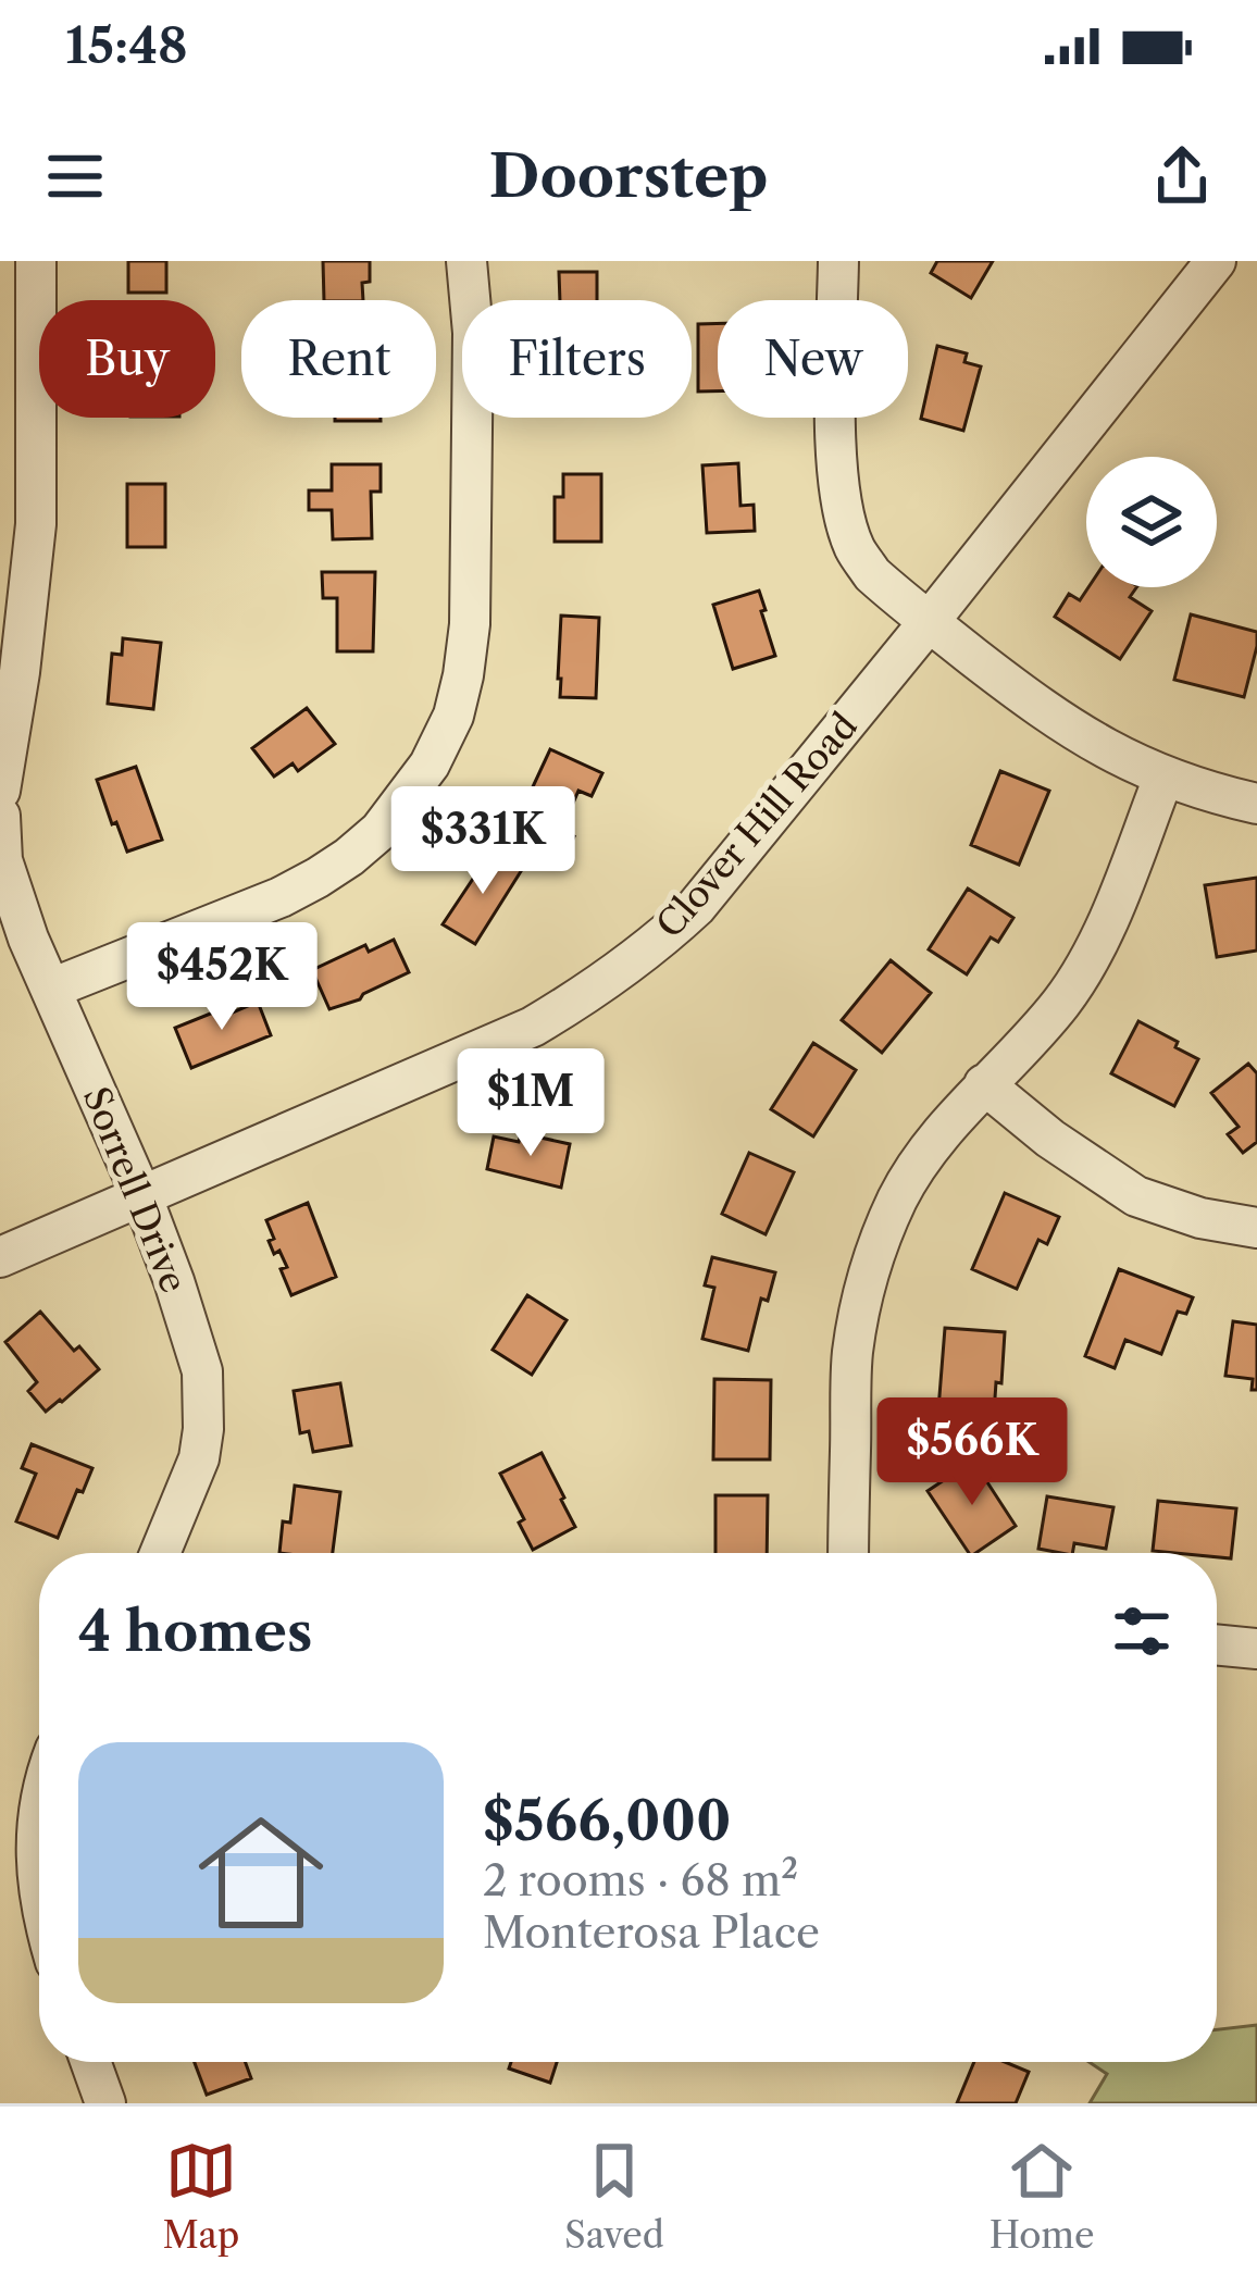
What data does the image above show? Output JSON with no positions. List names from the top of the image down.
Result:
{
  "streets": {
    "street": ["Clover Hill Road", "Sorrell Drive"]
  },
  "crossings": [
    ["Clover Hill Road", "Sorrell Drive"]
  ],
  "page": {
    "status": "15:48",
    "header": "Doorstep",
    "chip": [
      "Buy",
      "Rent",
      "Filters",
      "New"
    ],
    "price": [
      "$331K",
      "$452K",
      "$1M",
      "$566K"
    ],
    "heading": "4 homes",
    "list": [
      {
        "name": "$566,000",
        "note": "2 rooms · 68 m² · Monterosa Place"
      }
    ],
    "tabs": ["Map", "Saved", "Home"]
  }
}
